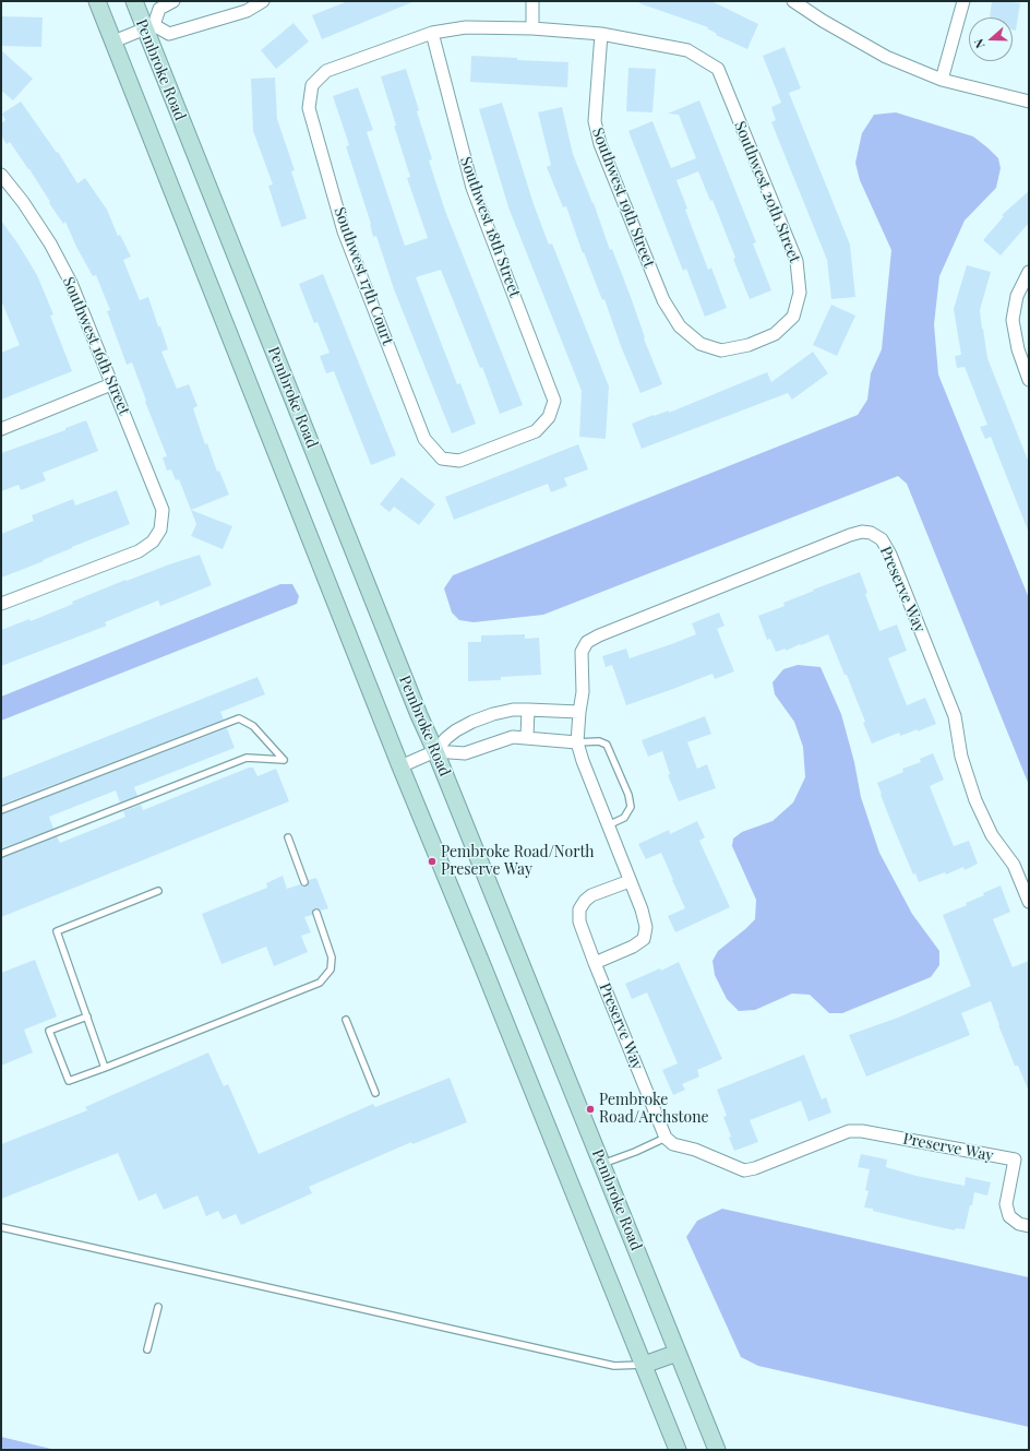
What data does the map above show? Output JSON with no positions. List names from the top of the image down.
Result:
{
  "streets": {
    "main road": ["Pembroke Road"],
    "street": [
      "Southwest 20th Street",
      "Southwest 19th Street",
      "Southwest 18th Street",
      "Southwest 17th Court",
      "Southwest 16th Street",
      "Preserve Way"
    ]
  },
  "crossings": [
    ["Southwest 20th Street", "Southwest 19th Street"],
    ["Southwest 18th Street", "Southwest 17th Court"]
  ],
  "places": ["Pembroke Road/North Preserve Way", "Pembroke Road/Archstone"],
  "north": "left"
}
